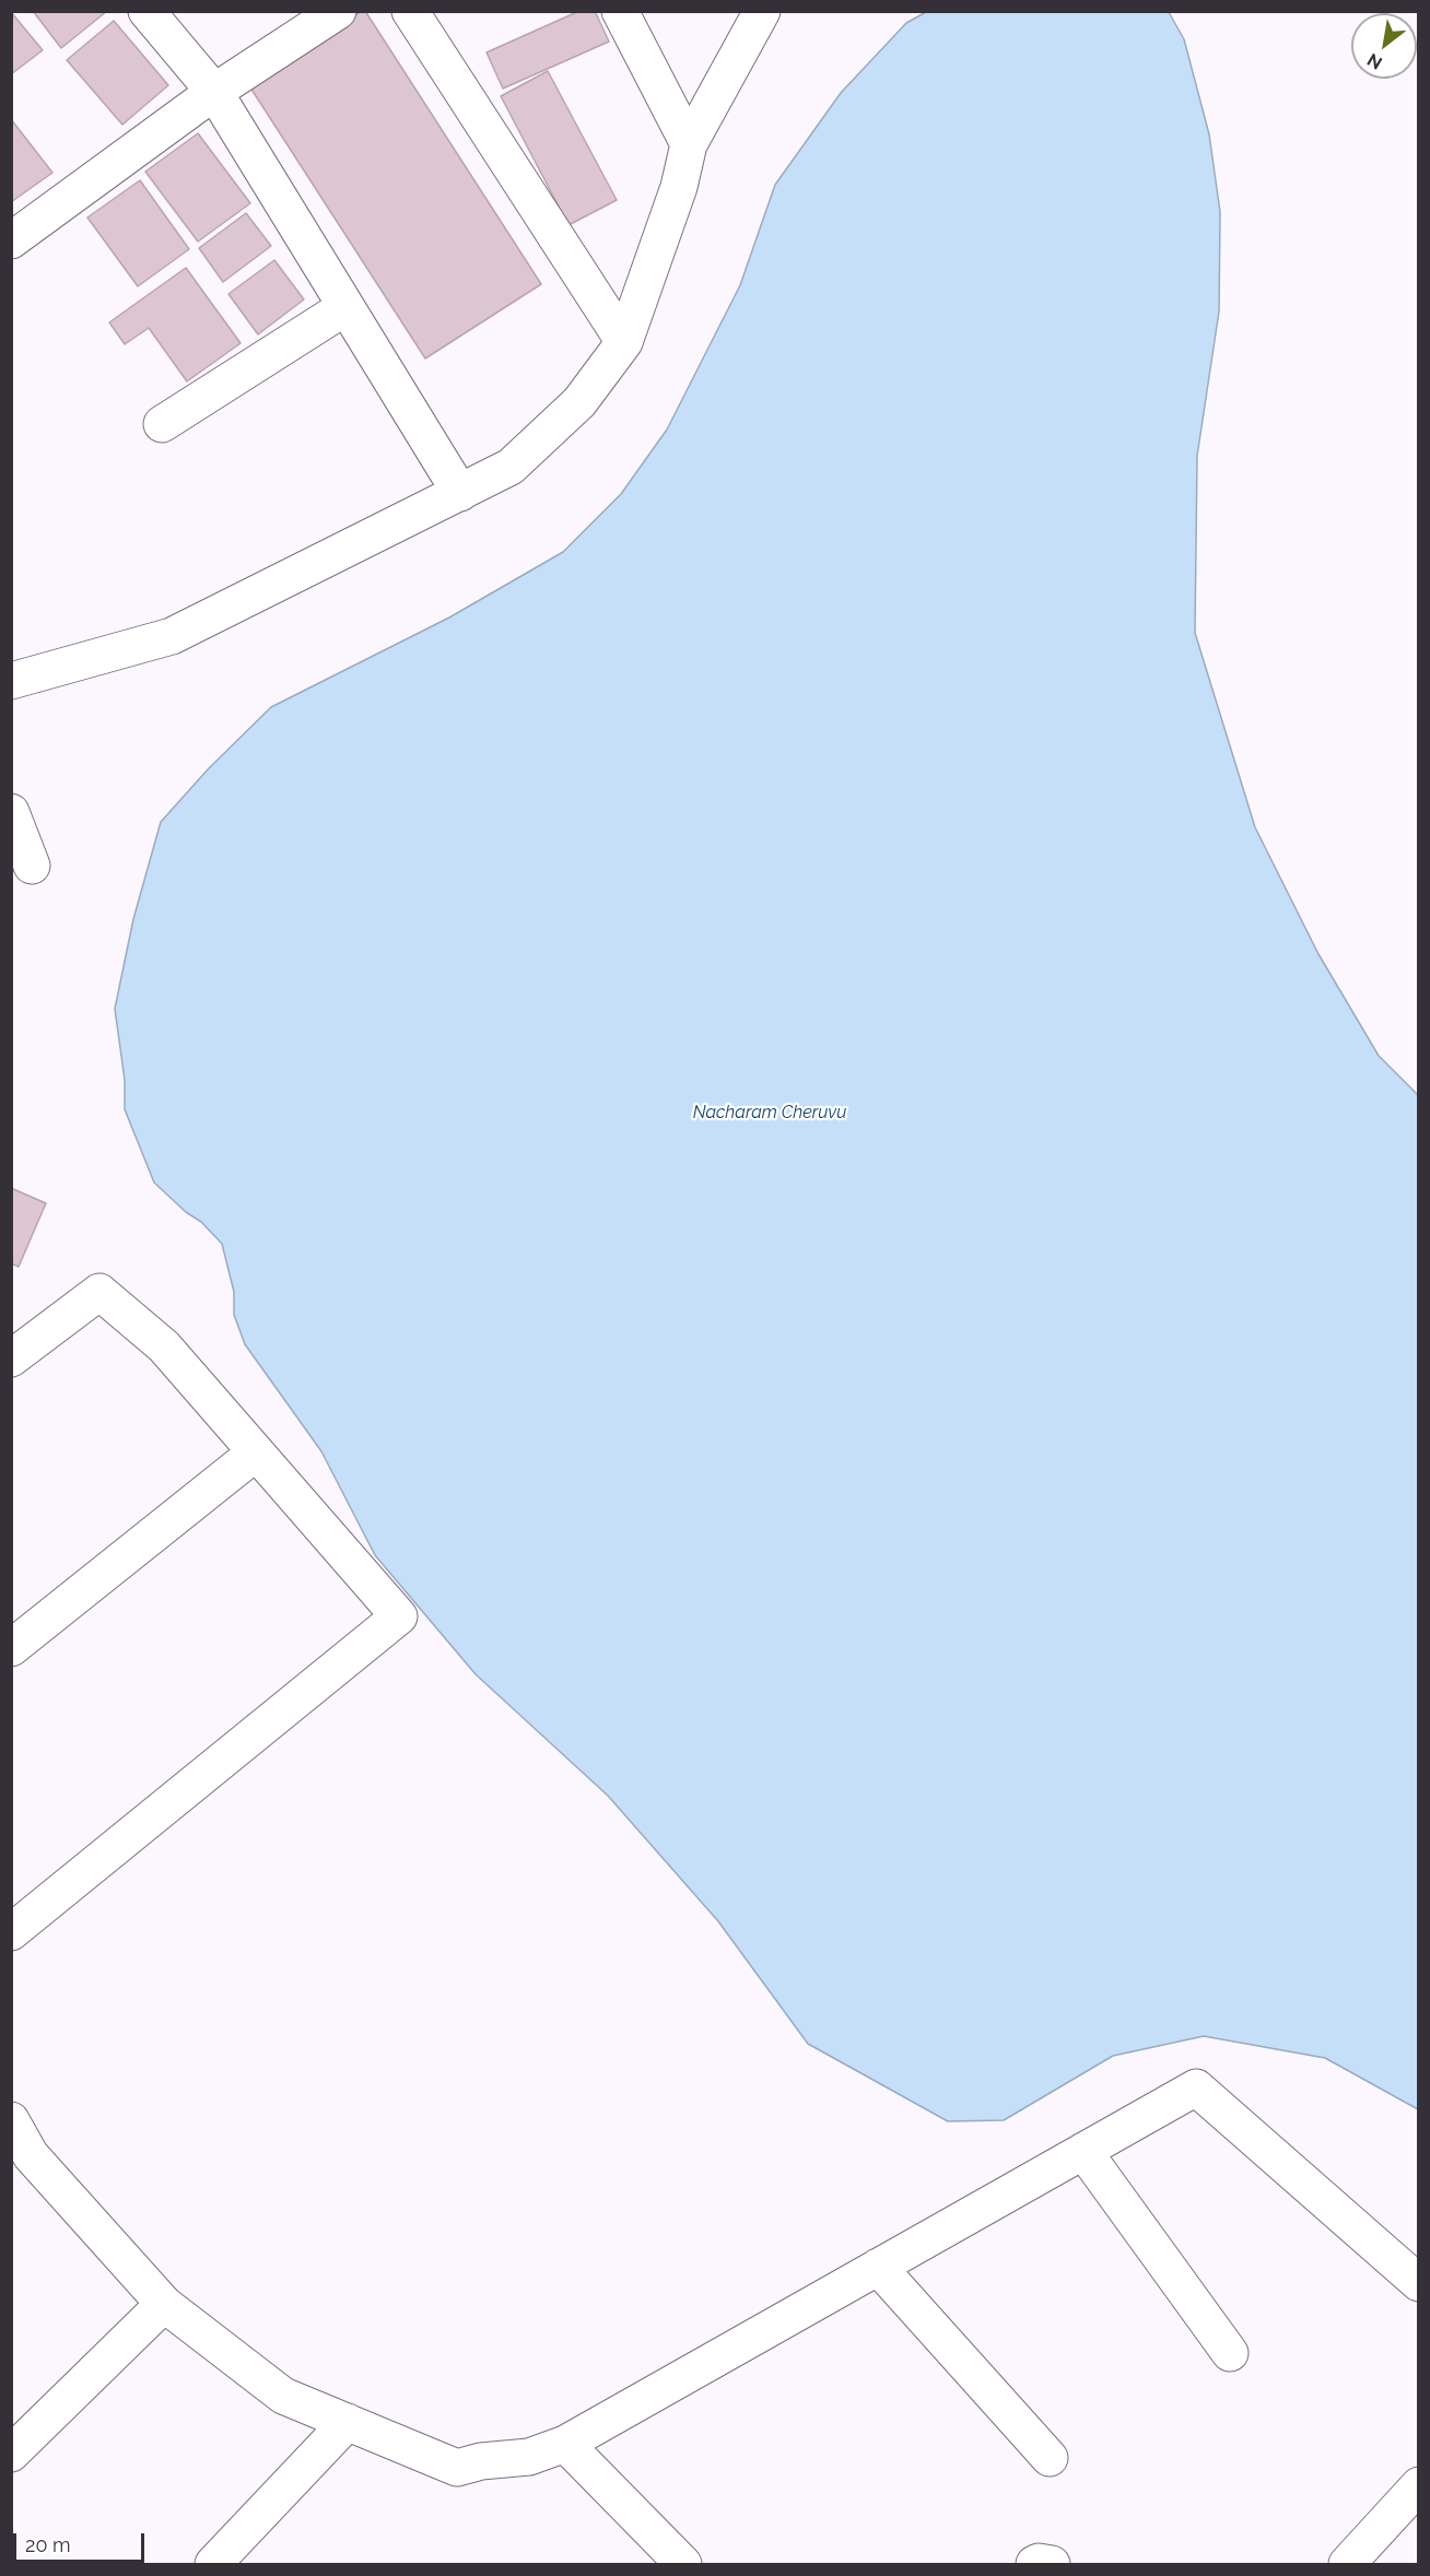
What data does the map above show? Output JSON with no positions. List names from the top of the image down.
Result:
{
  "water": ["Nacharam Cheruvu"],
  "scale_bar": "20 m",
  "north": "bottom left"
}
